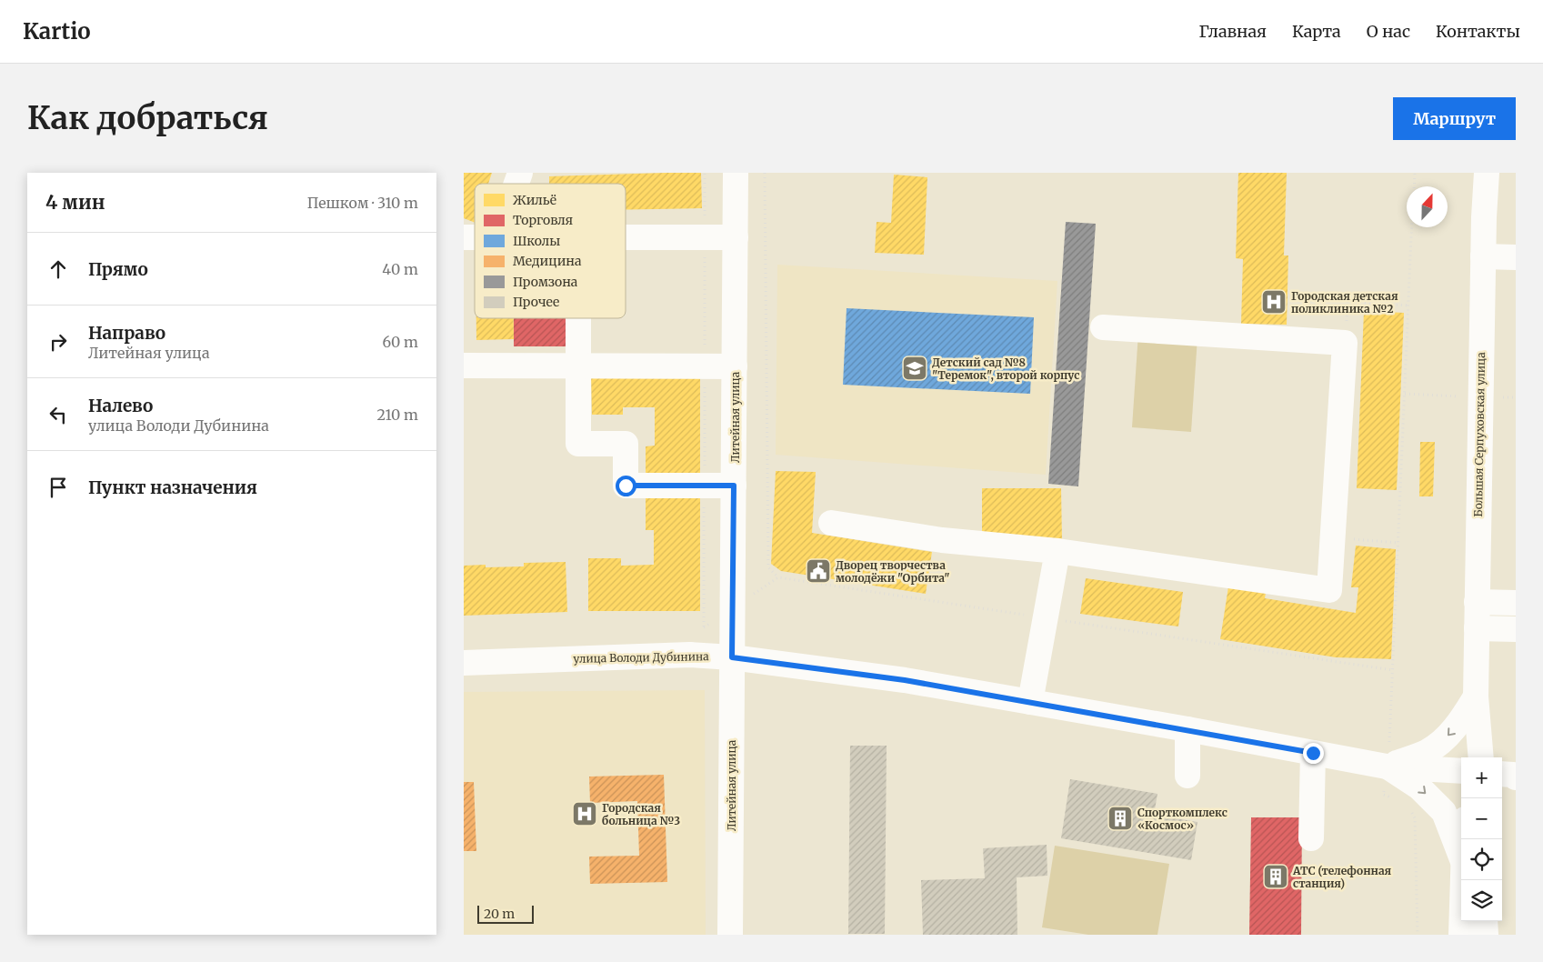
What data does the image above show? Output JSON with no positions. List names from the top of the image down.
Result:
{
  "streets": {
    "street": ["Литейная улица", "Большая Серпуховская улица", "улица Володи Дубинина"]
  },
  "crossings": [
    ["Литейная улица", "улица Володи Дубинина"]
  ],
  "places": {
    "hospital": ["Городская детская поликлиника №2", "Городская больница №3"],
    "school or university": ["Детский сад №8 \"Теремок\", второй корпус"],
    "public building": ["Дворец творчества молодёжи \"Орбита\""],
    "building": ["Спорткомплекс «Космос»", "АТС (телефонная станция)"]
  },
  "legend": [
    "Жильё",
    "Торговля",
    "Школы",
    "Медицина",
    "Промзона",
    "Прочее"
  ],
  "scale_bar": "20 m",
  "north": "top",
  "page": {
    "header": "Kartio",
    "nav": [
      "Главная",
      "Карта",
      "О нас",
      "Контакты"
    ],
    "buttons": "Маршрут",
    "title": "Как добраться",
    "heading": ["4 мин", "Пешком · 310 m"],
    "list": [
      ["Прямо", "40 m"],
      ["Направо", "Литейная улица", "60 m"],
      ["Налево", "улица Володи Дубинина", "210 m"],
      "Пункт назначения"
    ],
    "map_buttons": ["+", "−"],
    "scale": "20 m"
  }
}
